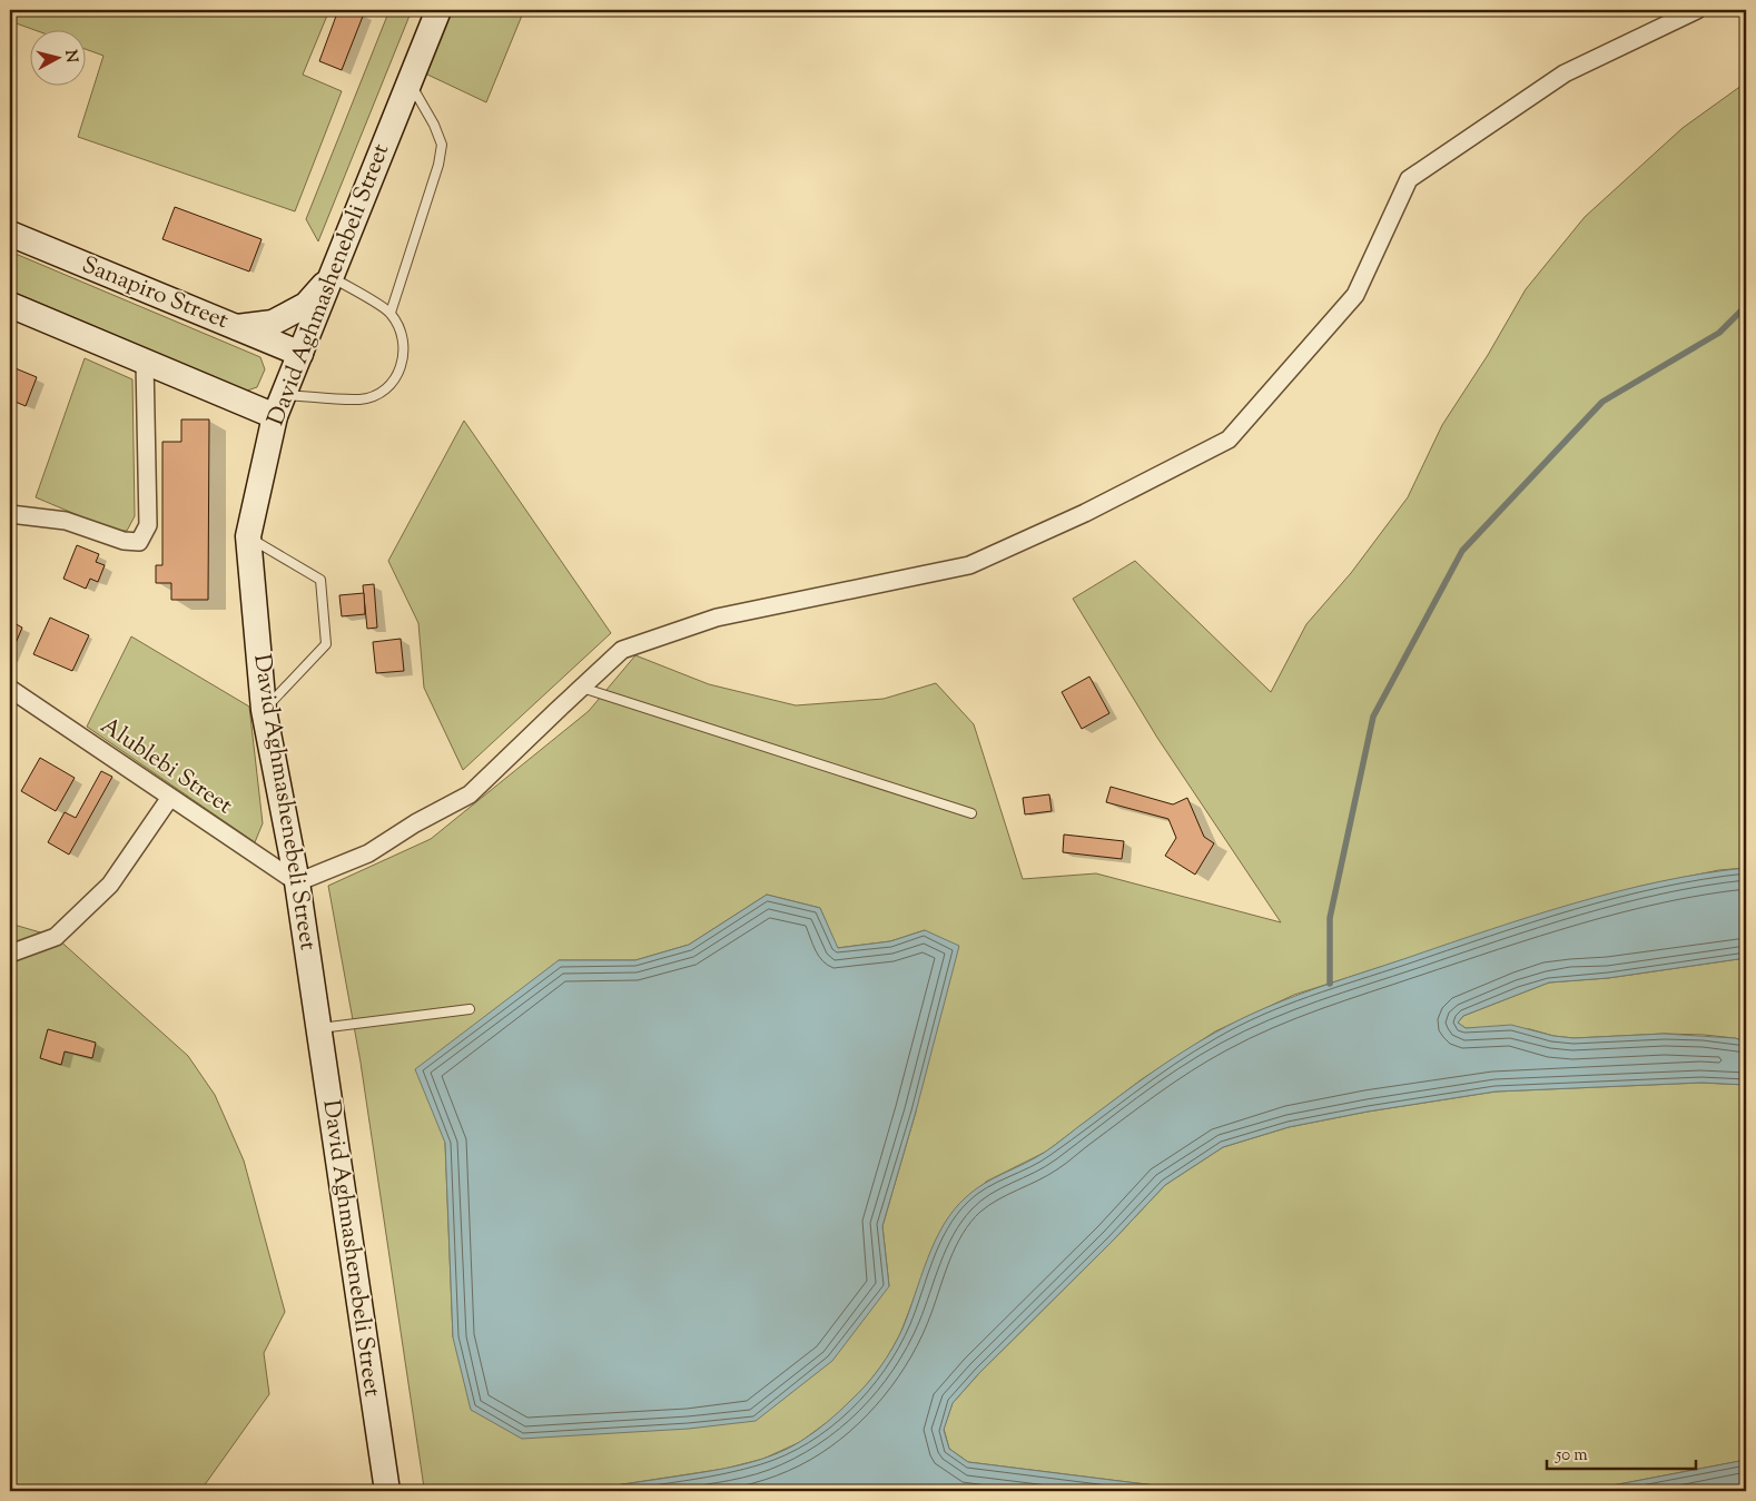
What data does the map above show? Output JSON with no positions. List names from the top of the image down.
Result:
{
  "streets": {
    "main road": ["David Aghmashenebeli Street", "Sanapiro Street"],
    "street": ["Alublebi Street"]
  },
  "crossings": [
    ["David Aghmashenebeli Street", "Sanapiro Street"],
    ["David Aghmashenebeli Street", "Alublebi Street"]
  ],
  "scale_bar": "50 m",
  "north": "right"
}
